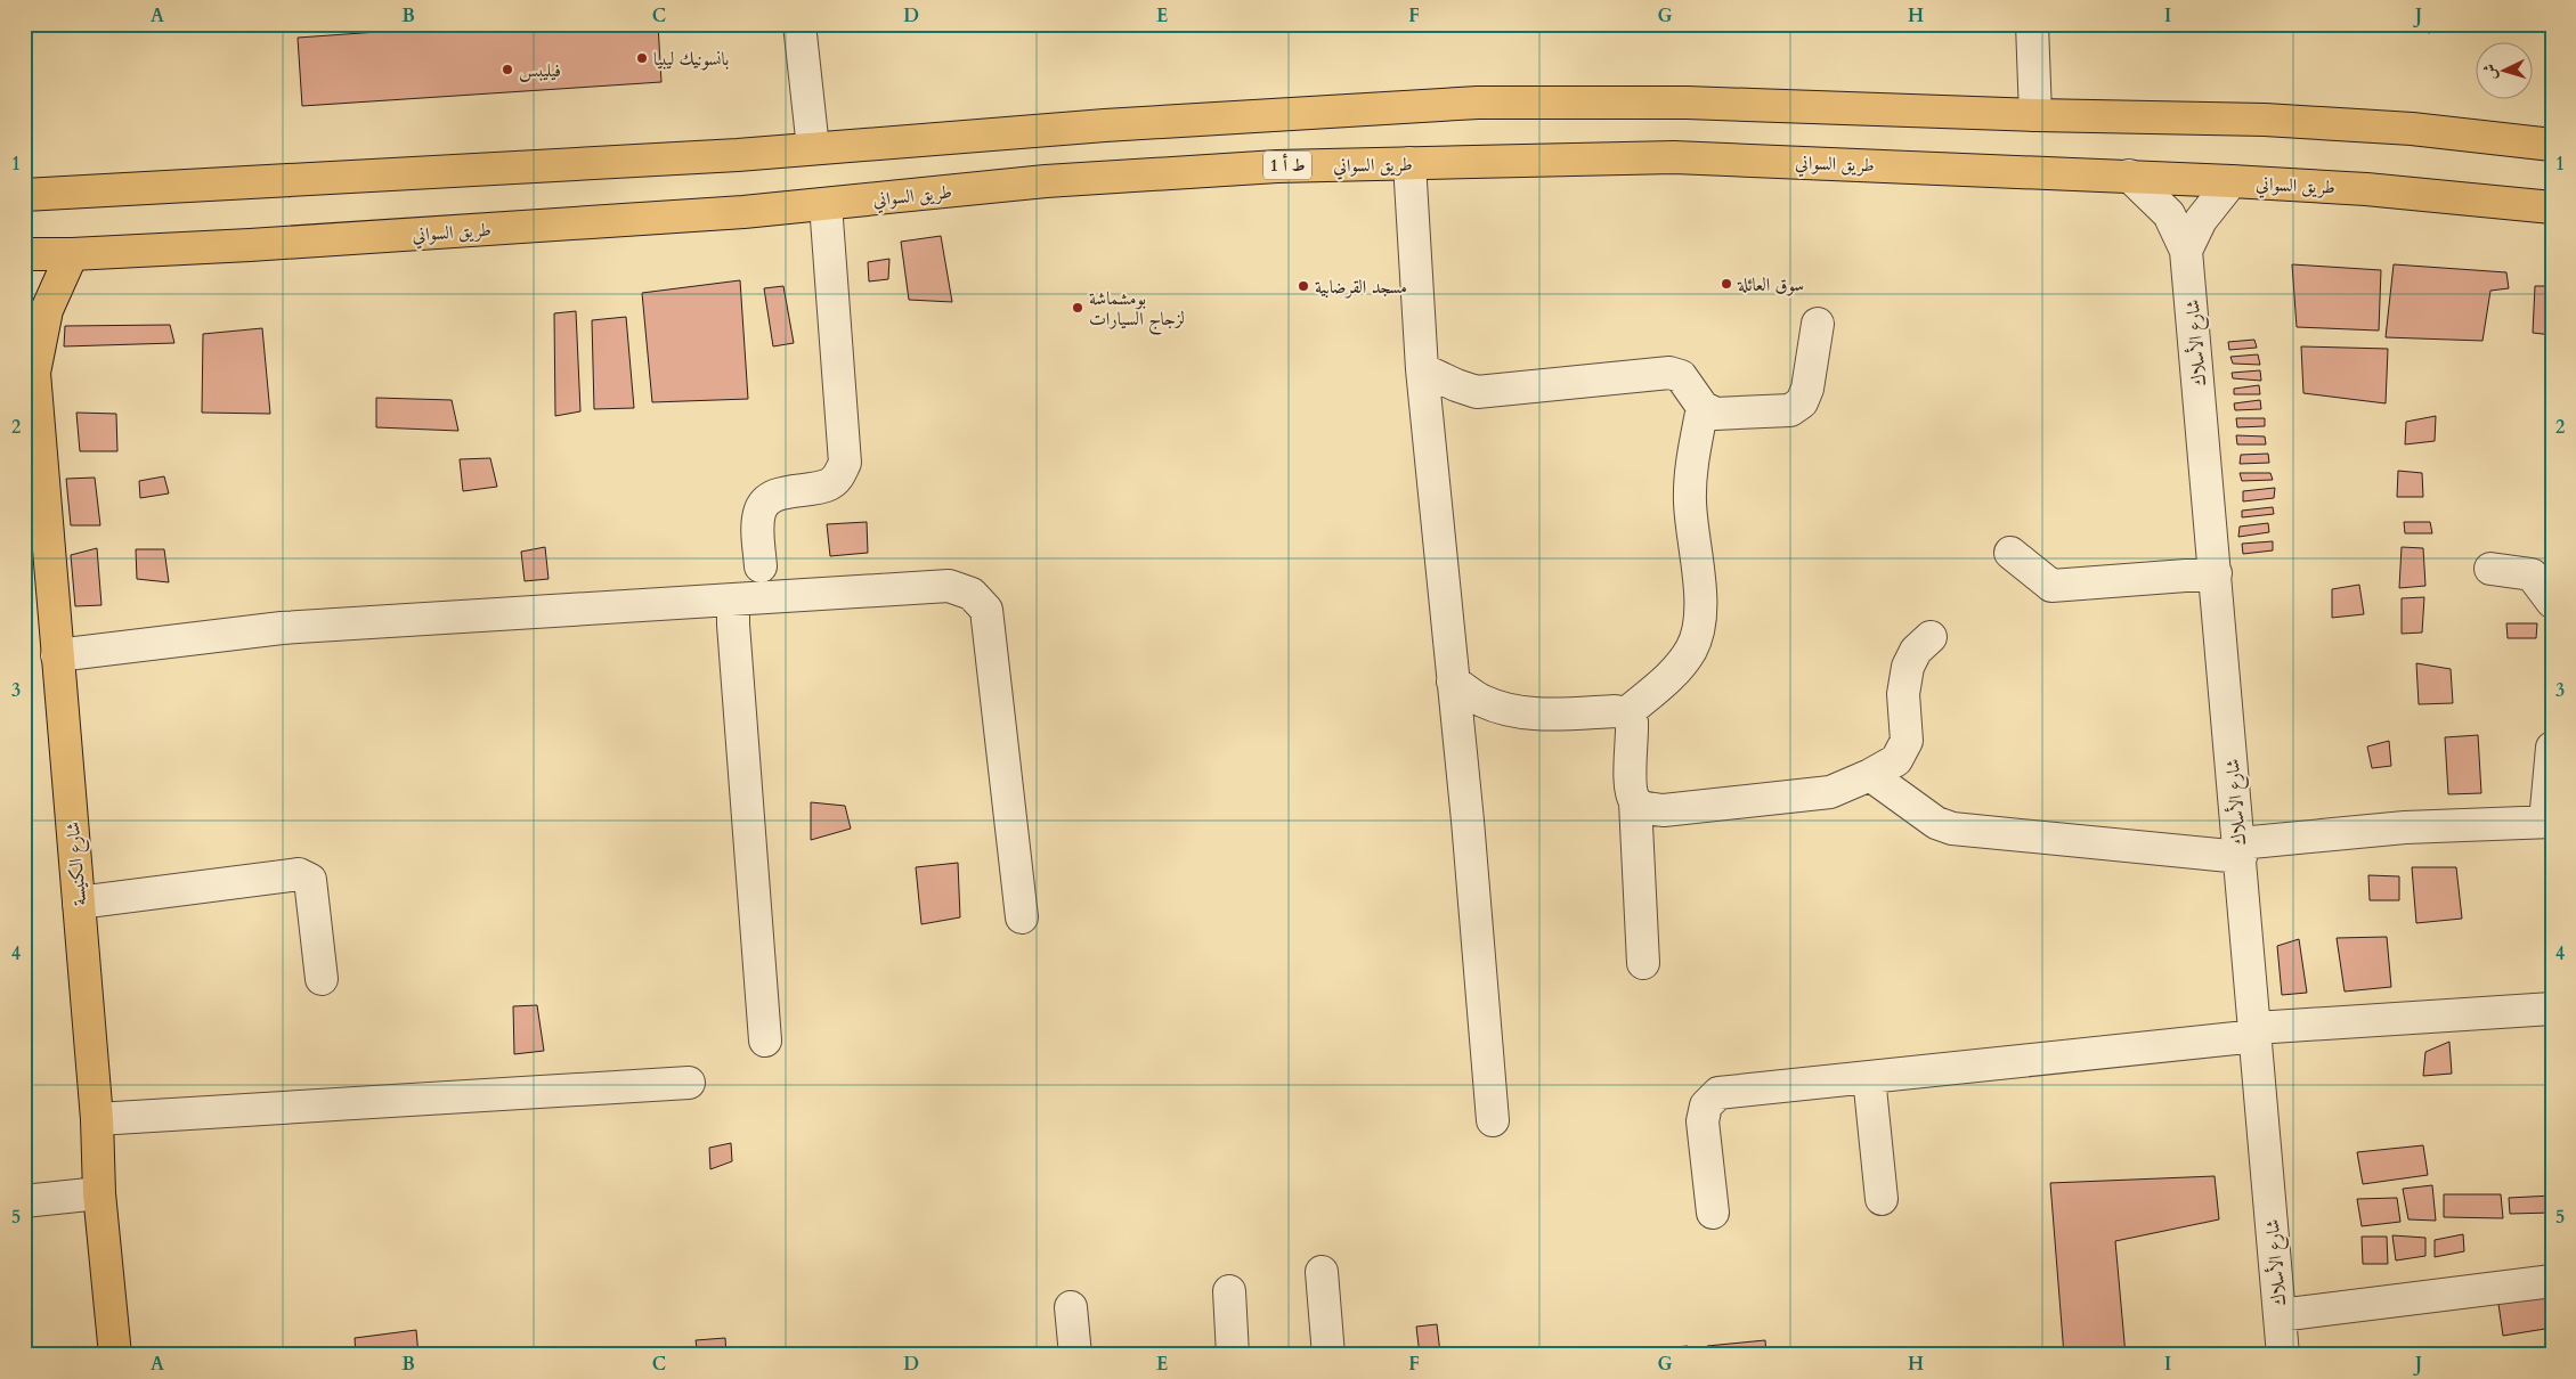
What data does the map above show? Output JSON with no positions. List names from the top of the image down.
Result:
{
  "streets": {
    "main road": ["طريق السواني", "ط أ 1", "شارع الكنيسة"],
    "street": ["شارع الأسلاك"]
  },
  "crossings": [
    ["طريق السواني", "شارع الأسلاك"],
    ["طريق السواني", "شارع الكنيسة"]
  ],
  "places": [
    "بانسونيك ليبيا",
    "فيليبس",
    "سوق العائلة",
    "مسجد القرضابية",
    "بومشماشة لزجاج السيارات"
  ],
  "north": "left",
  "grid": {
    "columns": [
      "A",
      "B",
      "C",
      "D",
      "E",
      "F",
      "G",
      "H",
      "I",
      "J"
    ],
    "rows": [
      "1",
      "2",
      "3",
      "4",
      "5"
    ]
  }
}
